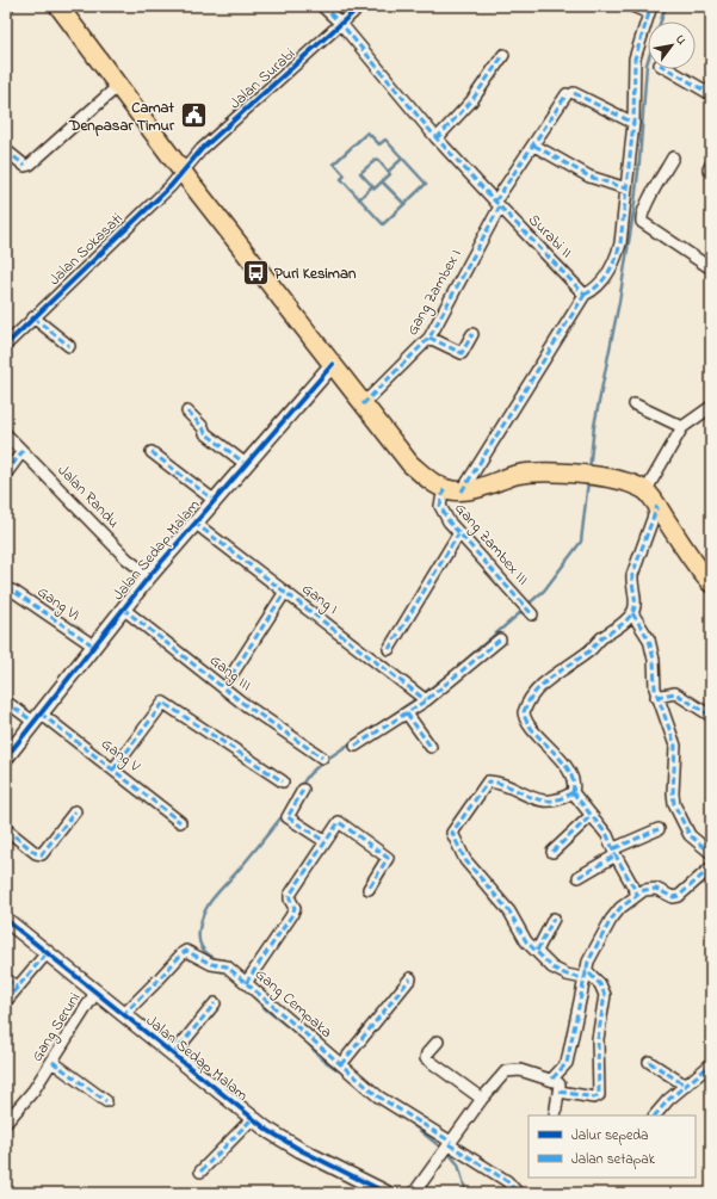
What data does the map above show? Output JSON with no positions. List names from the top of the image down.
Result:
{
  "streets": {
    "street": [
      "Jalan Surabi",
      "Surabi II",
      "Jalan Sokasati",
      "Gang Zambex I",
      "Jalan Randu",
      "Gang Zambex III",
      "Jalan Sedap Malam",
      "Gang I",
      "Gang VI",
      "Gang III",
      "Gang V",
      "Gang Cempaka",
      "Gang Seruni"
    ]
  },
  "crossings": [
    ["Jalan Surabi", "Surabi II"],
    ["Jalan Surabi", "Jalan Sokasati"],
    ["Surabi II", "Gang Zambex I"],
    ["Jalan Randu", "Jalan Sedap Malam"],
    ["Jalan Sedap Malam", "Gang I"],
    ["Jalan Sedap Malam", "Gang VI"],
    ["Jalan Sedap Malam", "Gang III"],
    ["Jalan Sedap Malam", "Gang V"],
    ["Jalan Sedap Malam", "Gang Cempaka"],
    ["Jalan Sedap Malam", "Gang Seruni"]
  ],
  "places": {
    "public building": ["Camat Denpasar Timur"],
    "bus stop": ["Puri Kesiman"]
  },
  "legend": ["Jalur sepeda", "Jalan setapak"],
  "north": "top right"
}
